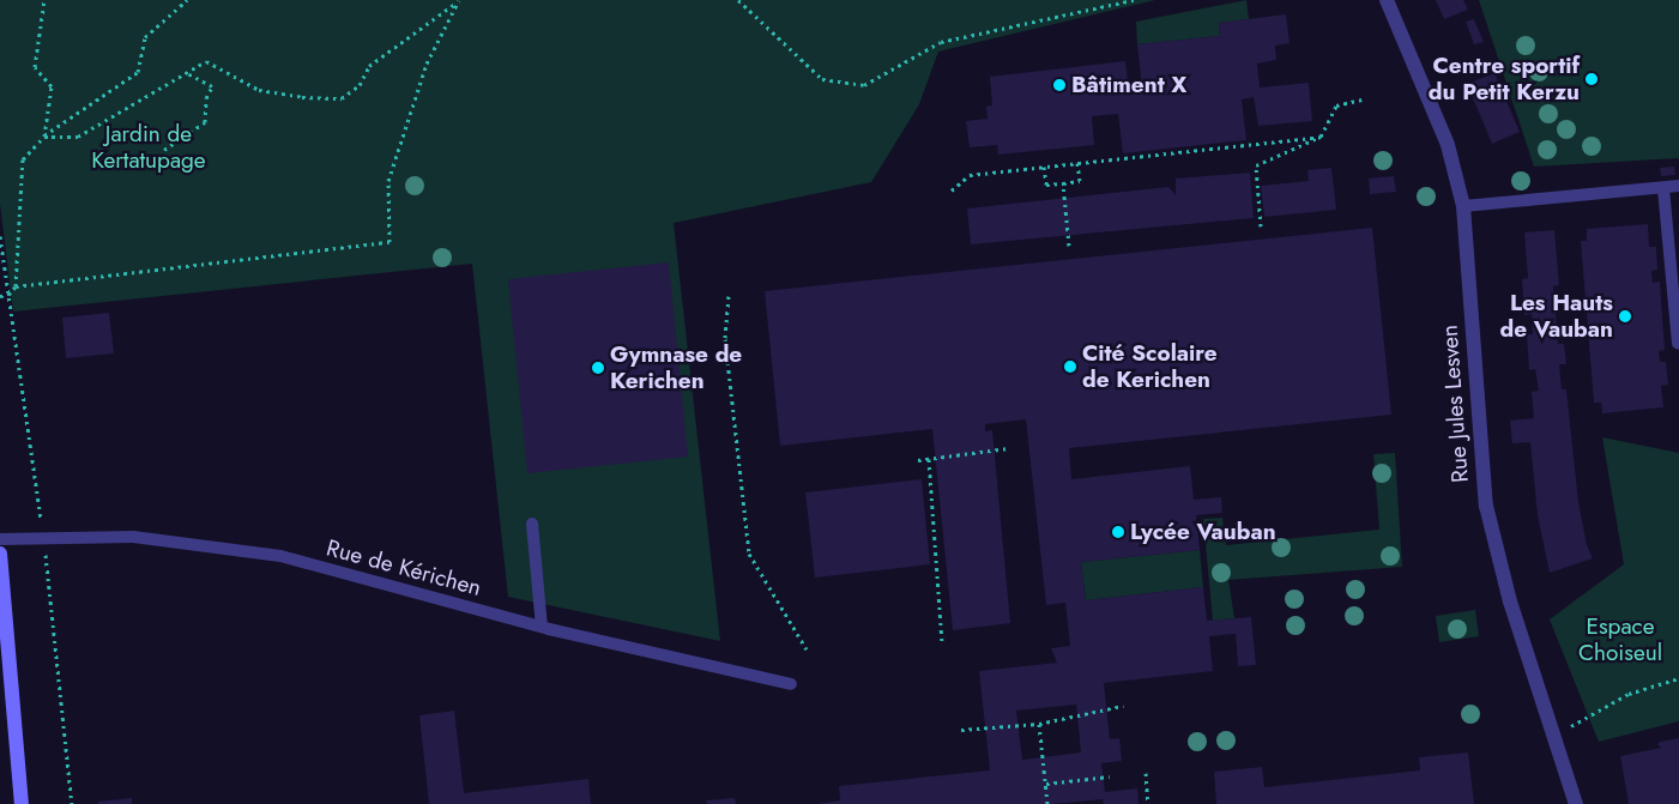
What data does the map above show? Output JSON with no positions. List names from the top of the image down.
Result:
{
  "streets": {
    "street": ["Rue Jules Lesven"],
    "lane": ["Rue de Kérichen"]
  },
  "parks": ["Jardin de Kertatupage", "Espace Choiseul"],
  "places": [
    "Centre sportif du Petit Kerzu",
    "Bâtiment X",
    "Les Hauts de Vauban",
    "Cité Scolaire de Kerichen",
    "Gymnase de Kerichen",
    "Lycée Vauban"
  ]
}
